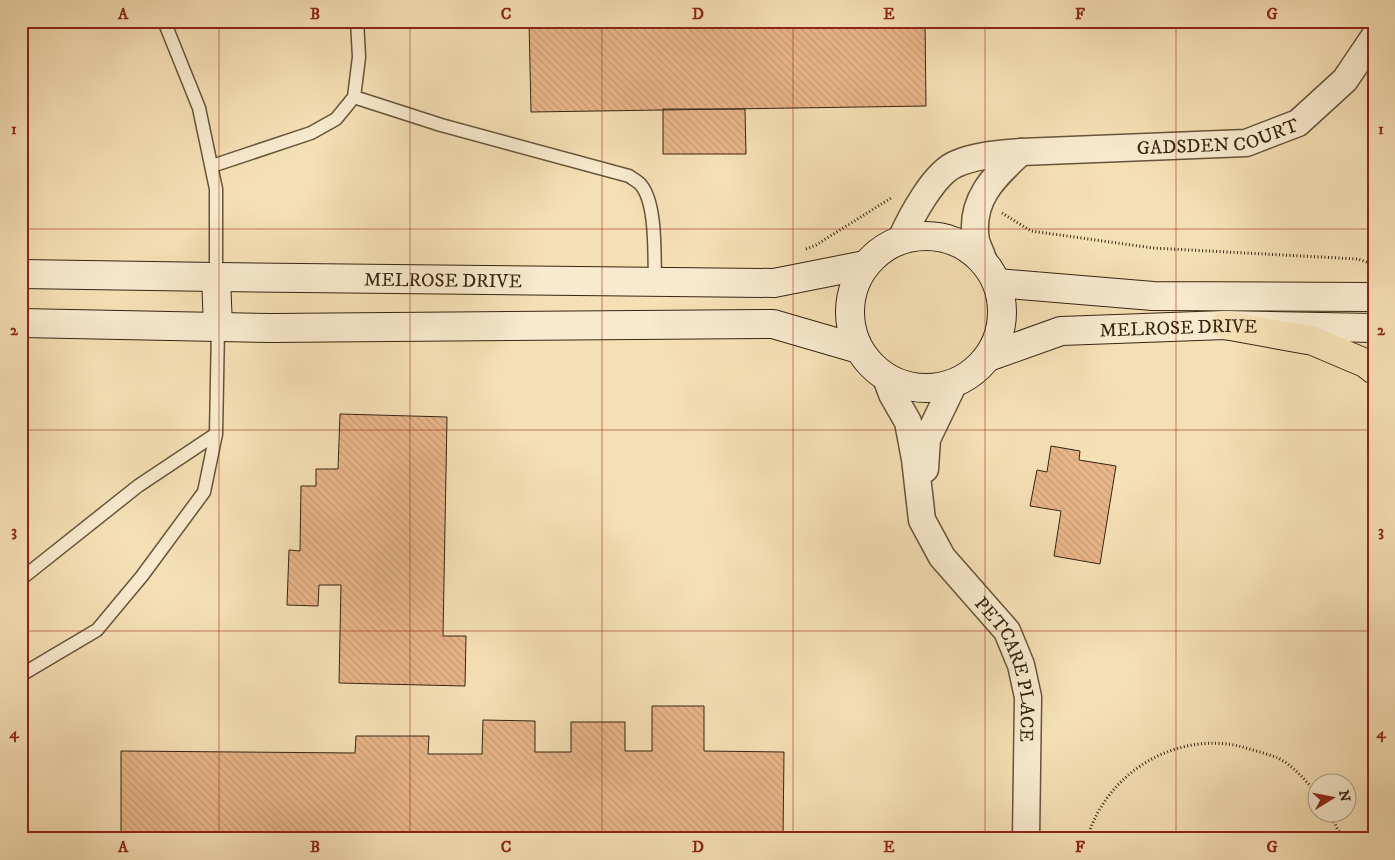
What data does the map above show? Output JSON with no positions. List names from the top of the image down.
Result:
{
  "streets": {
    "main road": ["MELROSE DRIVE"],
    "street": ["GADSDEN COURT", "PETCARE PLACE"]
  },
  "crossings": [
    ["GADSDEN COURT", "MELROSE DRIVE"],
    ["GADSDEN COURT", "PETCARE PLACE"],
    ["MELROSE DRIVE", "PETCARE PLACE"]
  ],
  "north": "right",
  "grid": {
    "columns": [
      "A",
      "B",
      "C",
      "D",
      "E",
      "F",
      "G"
    ],
    "rows": [
      "1",
      "2",
      "3",
      "4"
    ]
  }
}
